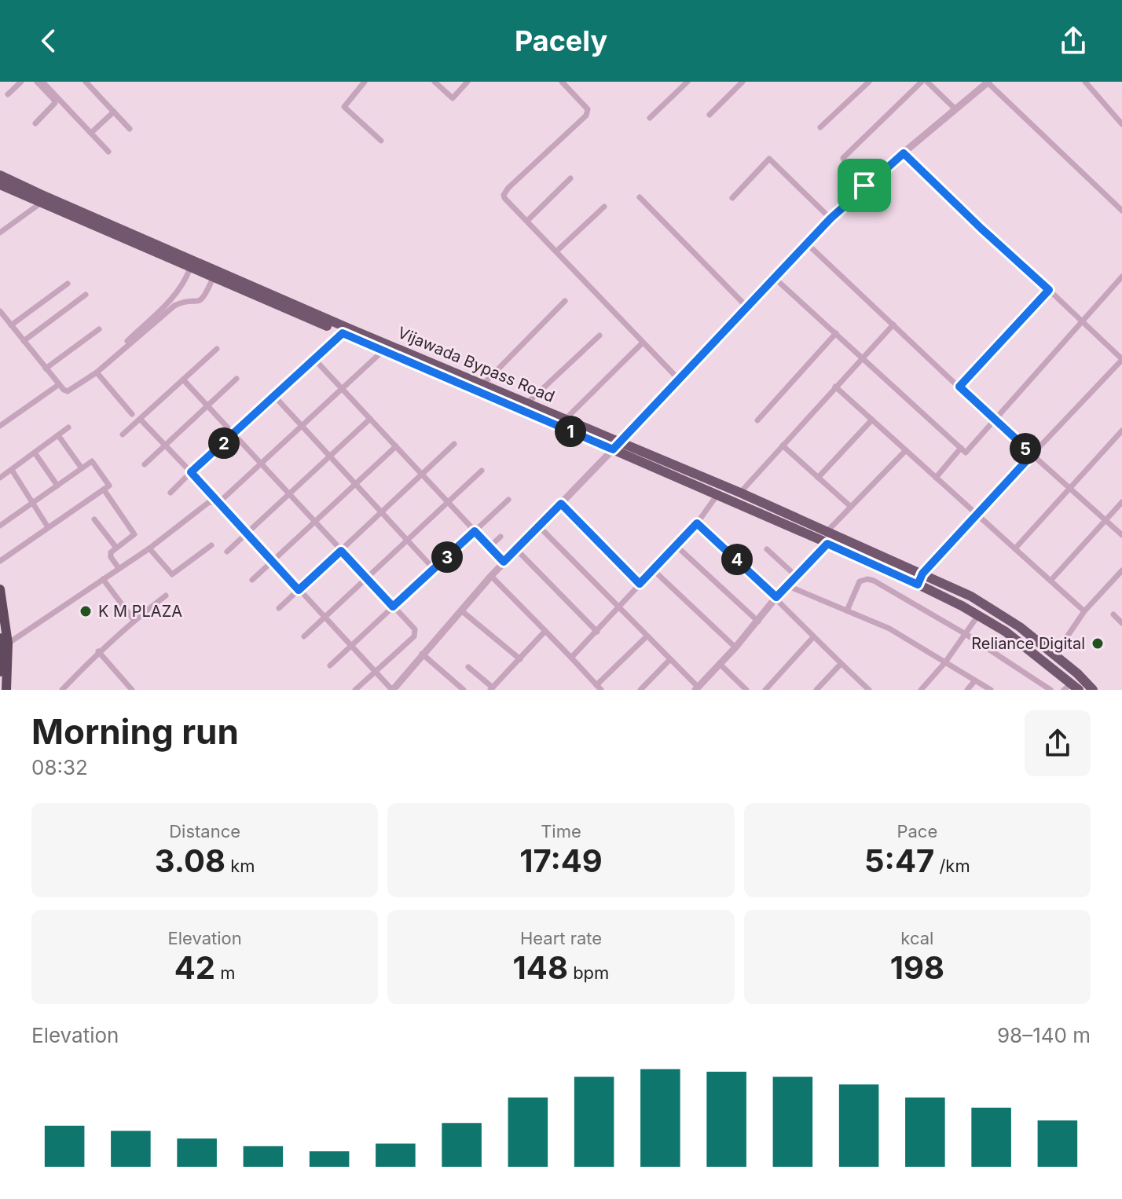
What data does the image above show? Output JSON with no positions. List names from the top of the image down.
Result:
{
  "streets": {
    "main road": ["Vijawada Bypass Road"]
  },
  "places": ["K M PLAZA", "Reliance Digital"],
  "page": {
    "header": "Pacely",
    "pins": [
      "1",
      "2",
      "5",
      "3",
      "4"
    ],
    "heading": ["Morning run", "08:32"],
    "stats": [
      ["Distance", "3.08 km"],
      ["Time", "17:49"],
      ["Pace", "5:47 /km"],
      ["Elevation", "42 m"],
      ["Heart rate", "148 bpm"],
      ["kcal", "198"]
    ],
    "chart": ["Elevation", "98–140 m"]
  }
}
